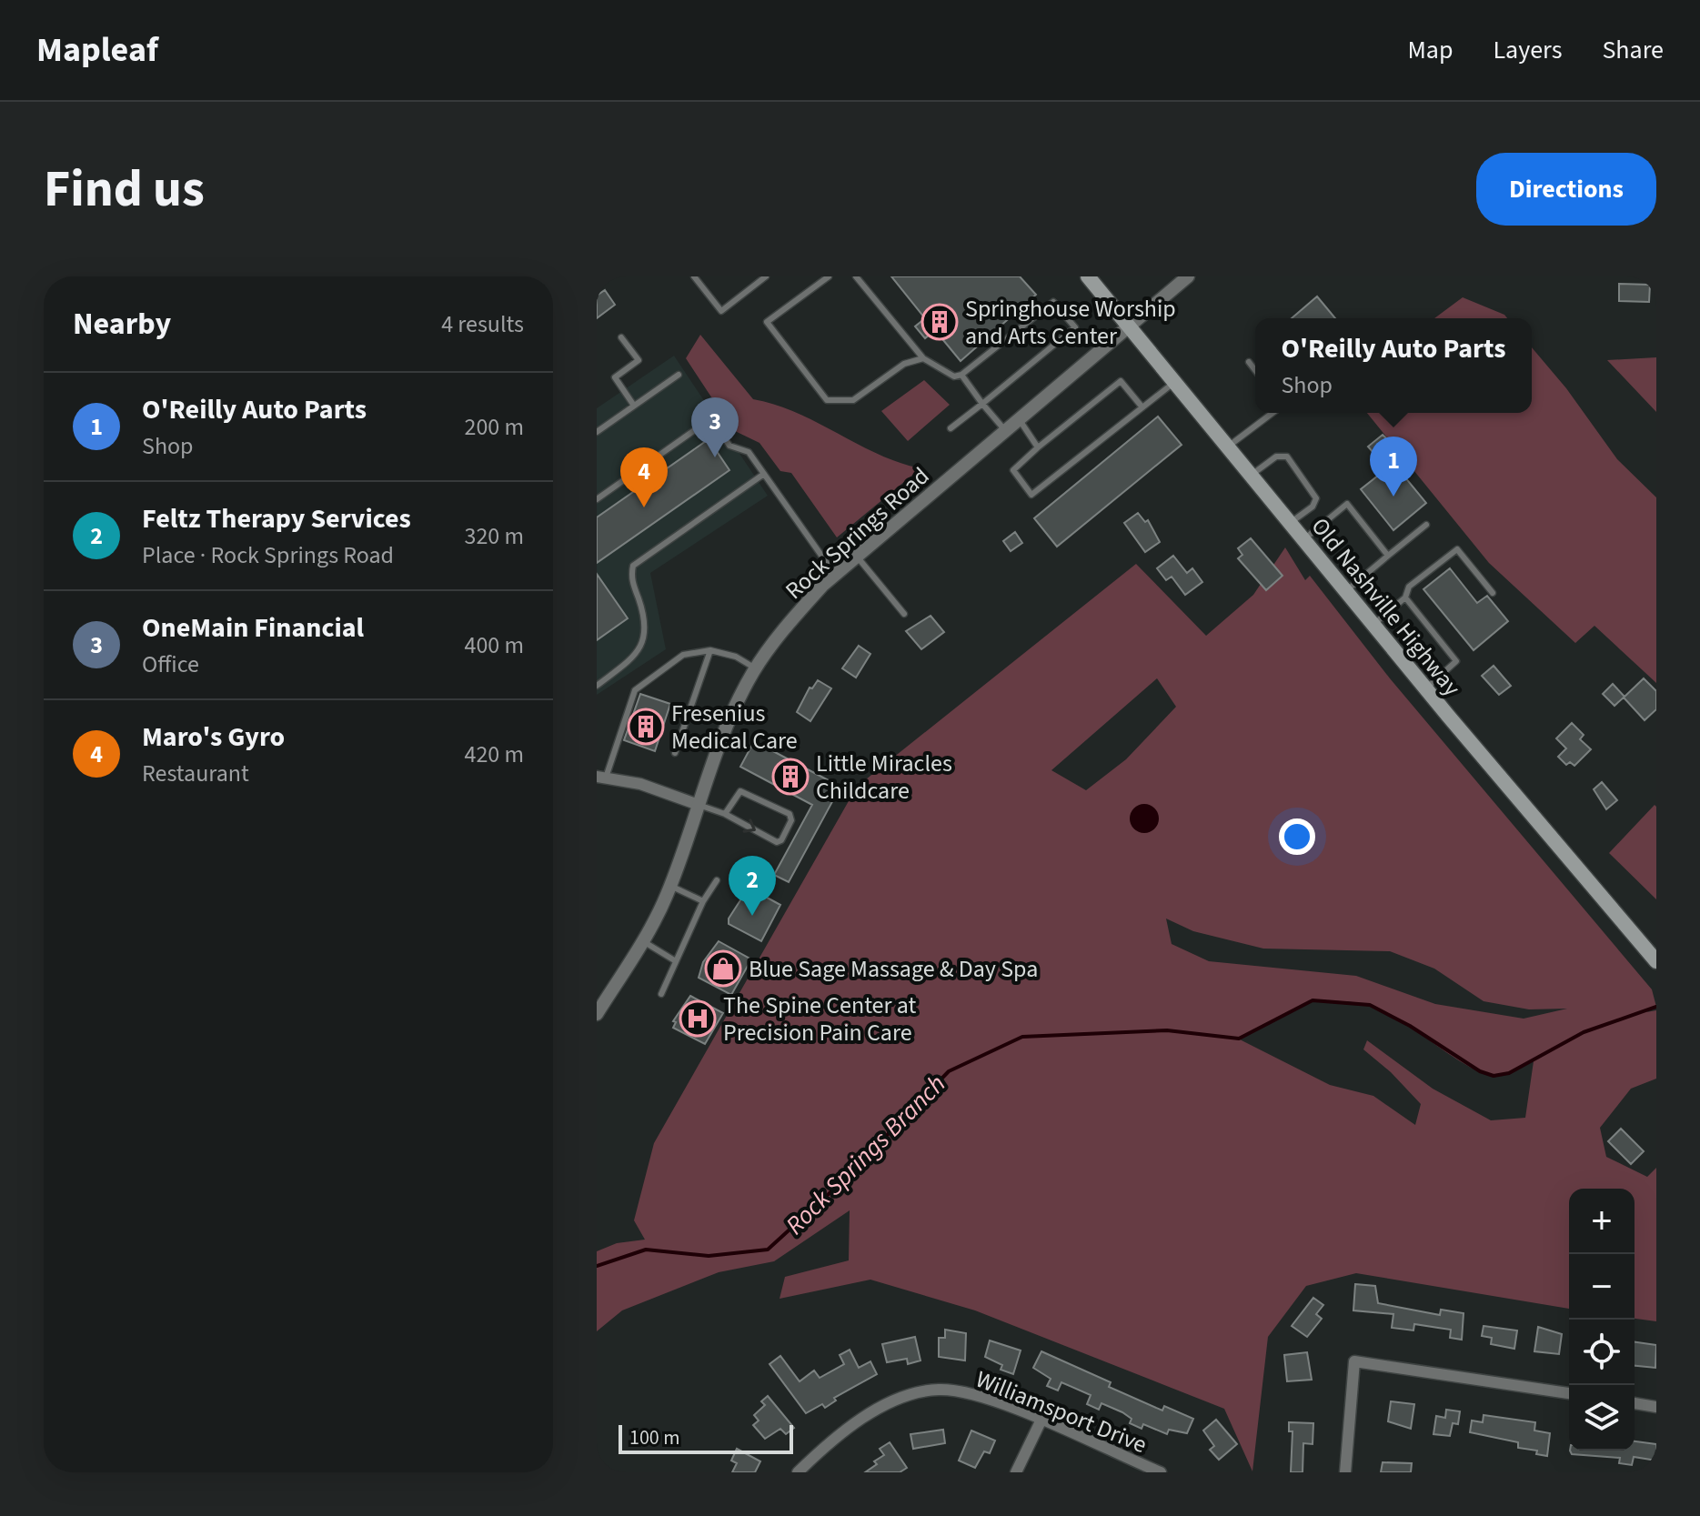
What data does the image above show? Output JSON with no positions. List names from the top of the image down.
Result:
{
  "streets": {
    "main road": ["Old Nashville Highway"],
    "street": ["Rock Springs Road", "Williamsport Drive"]
  },
  "crossings": [
    ["Rock Springs Road", "Old Nashville Highway"]
  ],
  "water": ["Rock Springs Branch"],
  "places": {
    "building": ["Springhouse Worship and Arts Center", "Fresenius Medical Care", "Little Miracles Childcare"],
    "shop": ["Blue Sage Massage & Day Spa"],
    "hospital": ["The Spine Center at Precision Pain Care"]
  },
  "scale_bar": "100 m",
  "page": {
    "header": "Mapleaf",
    "nav": ["Map", "Layers", "Share"],
    "buttons": "Directions",
    "title": "Find us",
    "heading": ["Nearby", "4 results"],
    "popup": ["O'Reilly Auto Parts", "Shop"],
    "list": [
      {
        "mark": "1",
        "name": "O'Reilly Auto Parts",
        "note": "Shop",
        "value": "200 m"
      },
      {
        "mark": "2",
        "name": "Feltz Therapy Services",
        "note": "Place · Rock Springs Road",
        "value": "320 m"
      },
      {
        "mark": "3",
        "name": "OneMain Financial",
        "note": "Office",
        "value": "400 m"
      },
      {
        "mark": "4",
        "name": "Maro's Gyro",
        "note": "Restaurant",
        "value": "420 m"
      }
    ],
    "pins": [
      "3",
      "1",
      "4",
      "2"
    ],
    "map_buttons": ["+", "−"],
    "scale": "100 m"
  }
}
